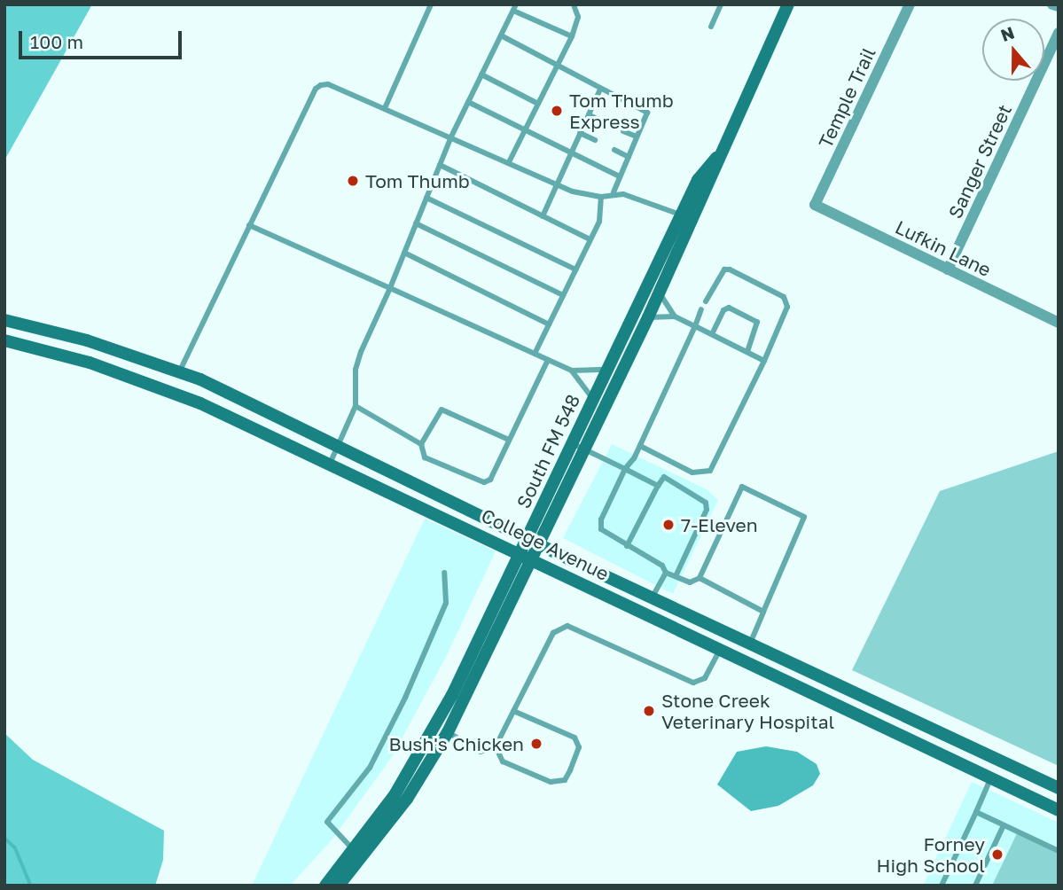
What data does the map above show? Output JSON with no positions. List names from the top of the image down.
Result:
{
  "streets": {
    "main road": ["South FM 548", "College Avenue"],
    "street": ["Temple Trail", "Sanger Street", "Lufkin Lane"]
  },
  "crossings": [
    ["Temple Trail", "Lufkin Lane"],
    ["Sanger Street", "Lufkin Lane"],
    ["South FM 548", "College Avenue"]
  ],
  "places": [
    "Tom Thumb Express",
    "Tom Thumb",
    "7-Eleven",
    "Stone Creek Veterinary Hospital",
    "Bush's Chicken",
    "Forney High School"
  ],
  "scale_bar": "100 m",
  "north": "top"
}
